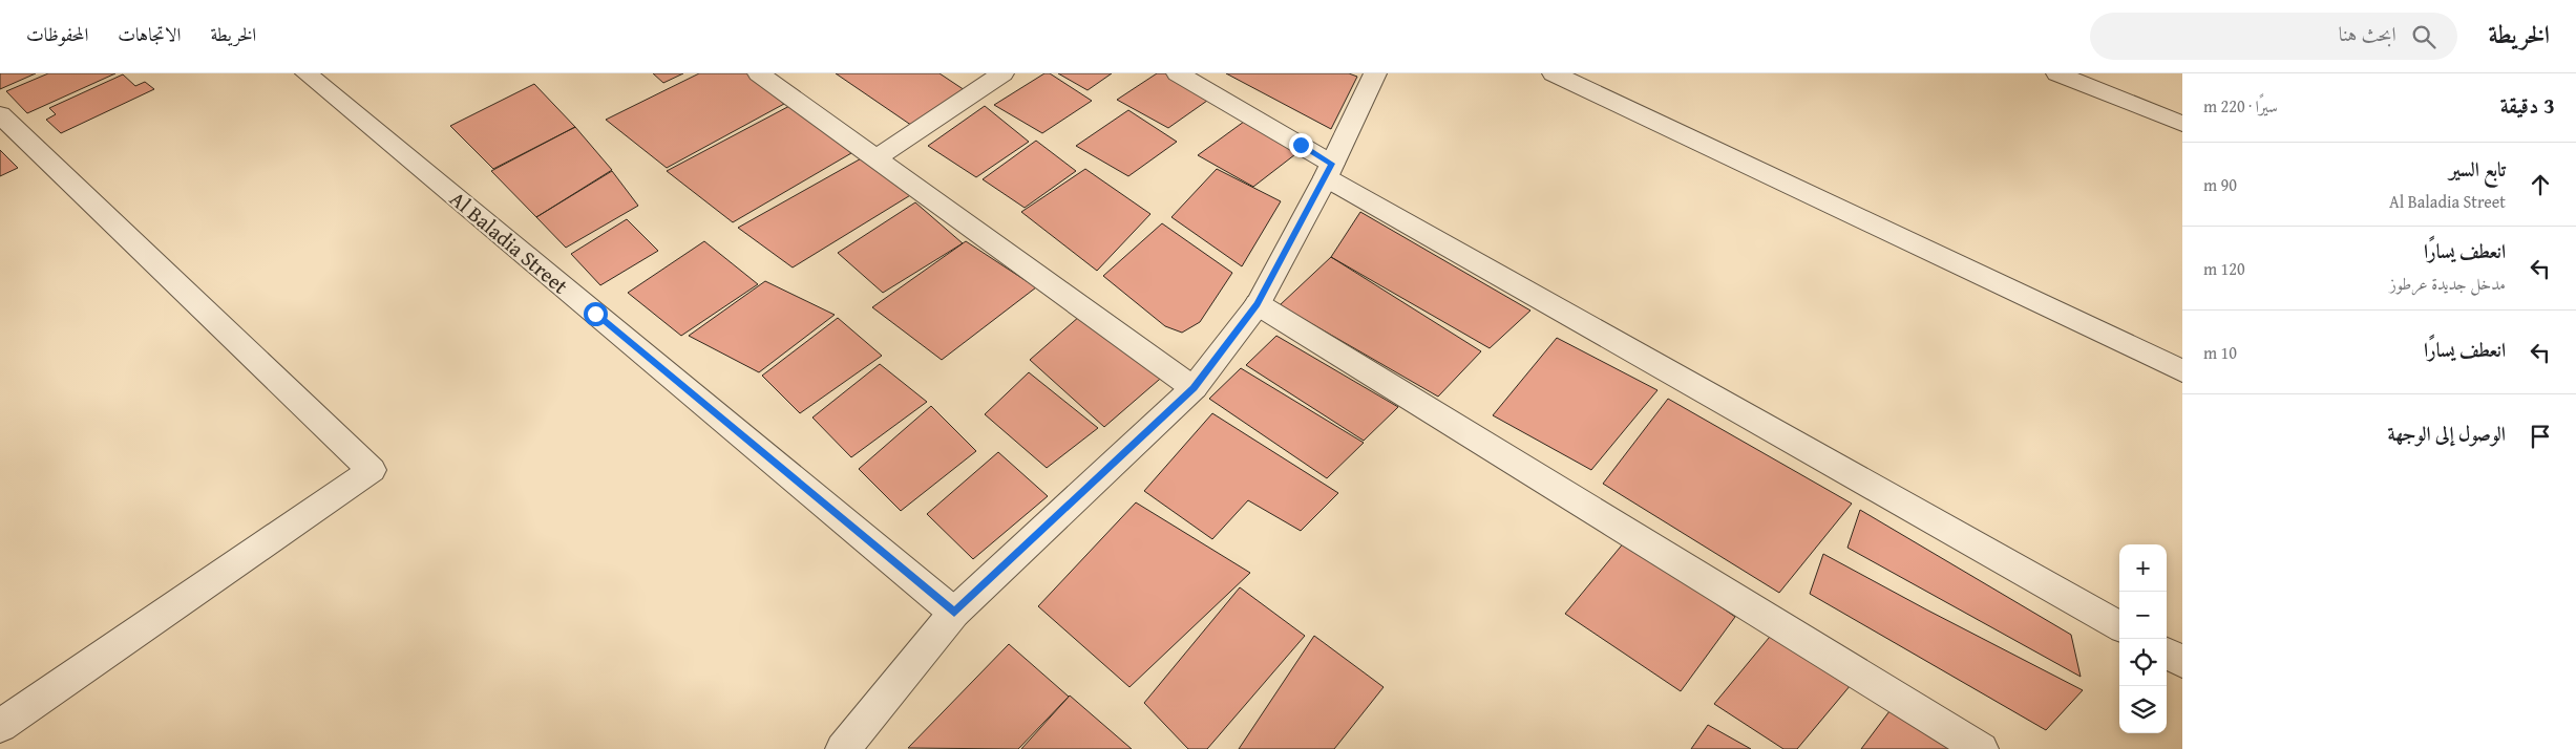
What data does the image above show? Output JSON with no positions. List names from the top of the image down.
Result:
{
  "streets": {
    "street": ["Al Baladia Street"]
  },
  "page": {
    "header": "الخريطة",
    "search": "ابحث هنا",
    "nav": ["الخريطة", "الاتجاهات", "المحفوظات"],
    "heading": ["3 دقيقة", "سيرًا · 220 m"],
    "list": [
      ["تابع السير", "Al Baladia Street", "90 m"],
      ["انعطف يسارًا", "مدخل جديدة عرطوز", "120 m"],
      ["انعطف يسارًا", "10 m"],
      "الوصول إلى الوجهة"
    ],
    "map_buttons": ["+", "−"]
  }
}
